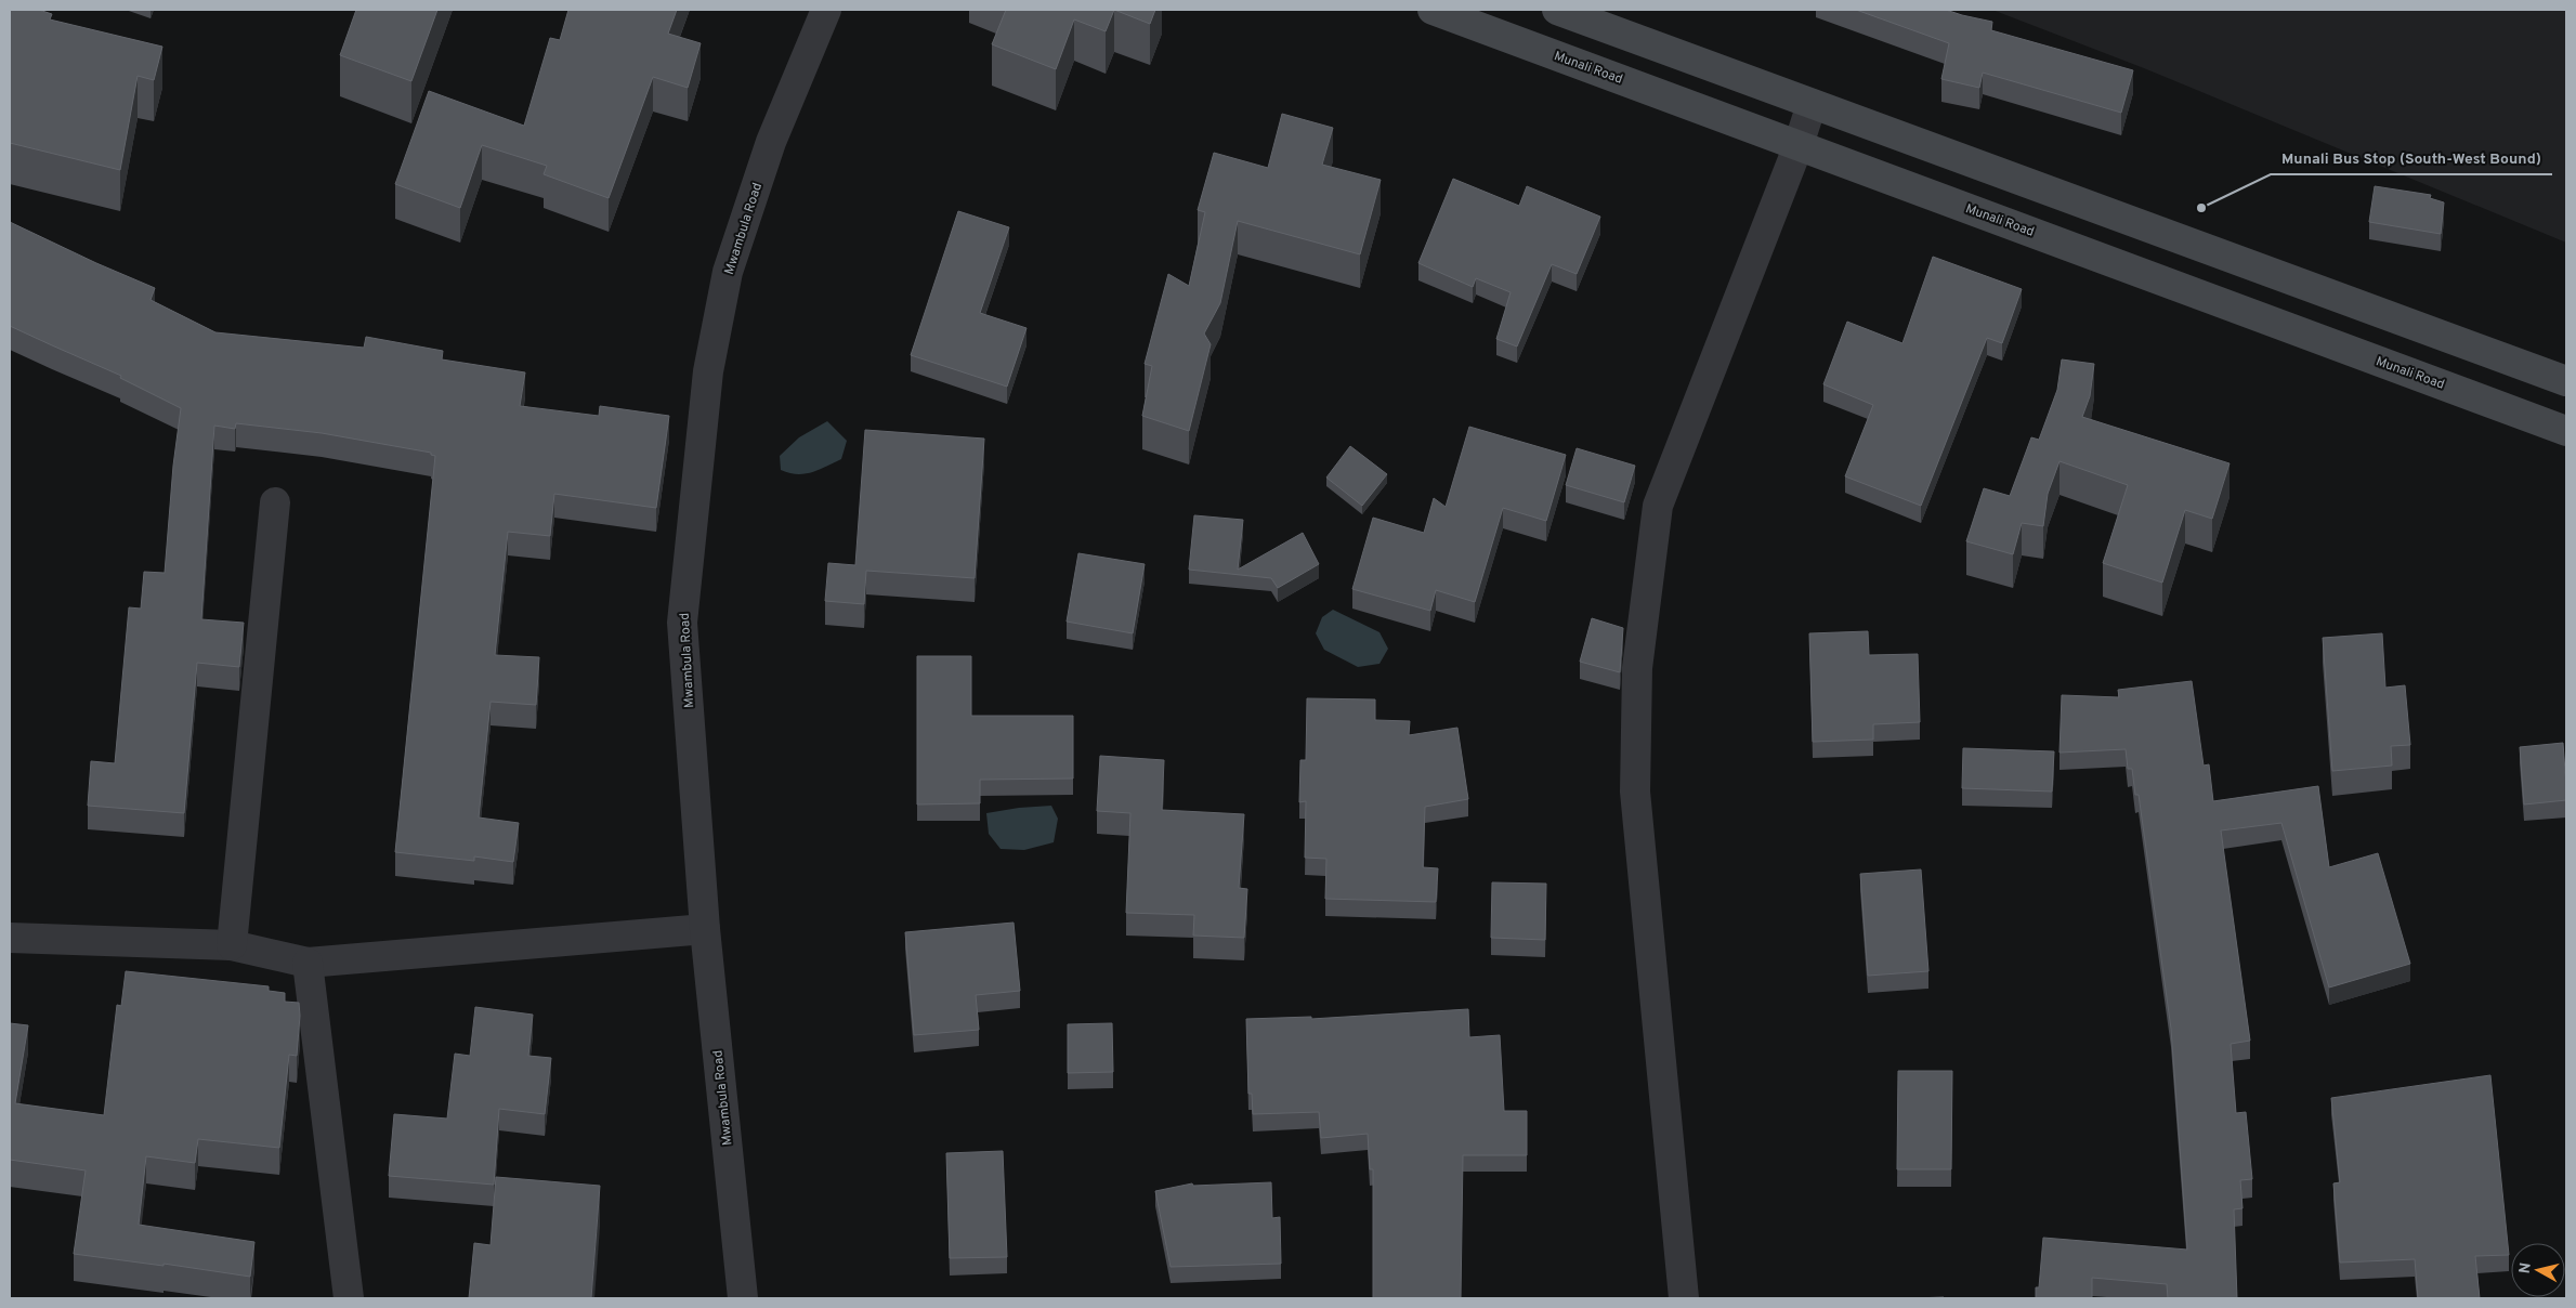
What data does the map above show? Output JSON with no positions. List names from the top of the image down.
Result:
{
  "streets": {
    "main road": ["Munali Road"],
    "street": ["Mwambula Road"]
  },
  "places": ["Munali Bus Stop (South-West Bound)"],
  "north": "left"
}
